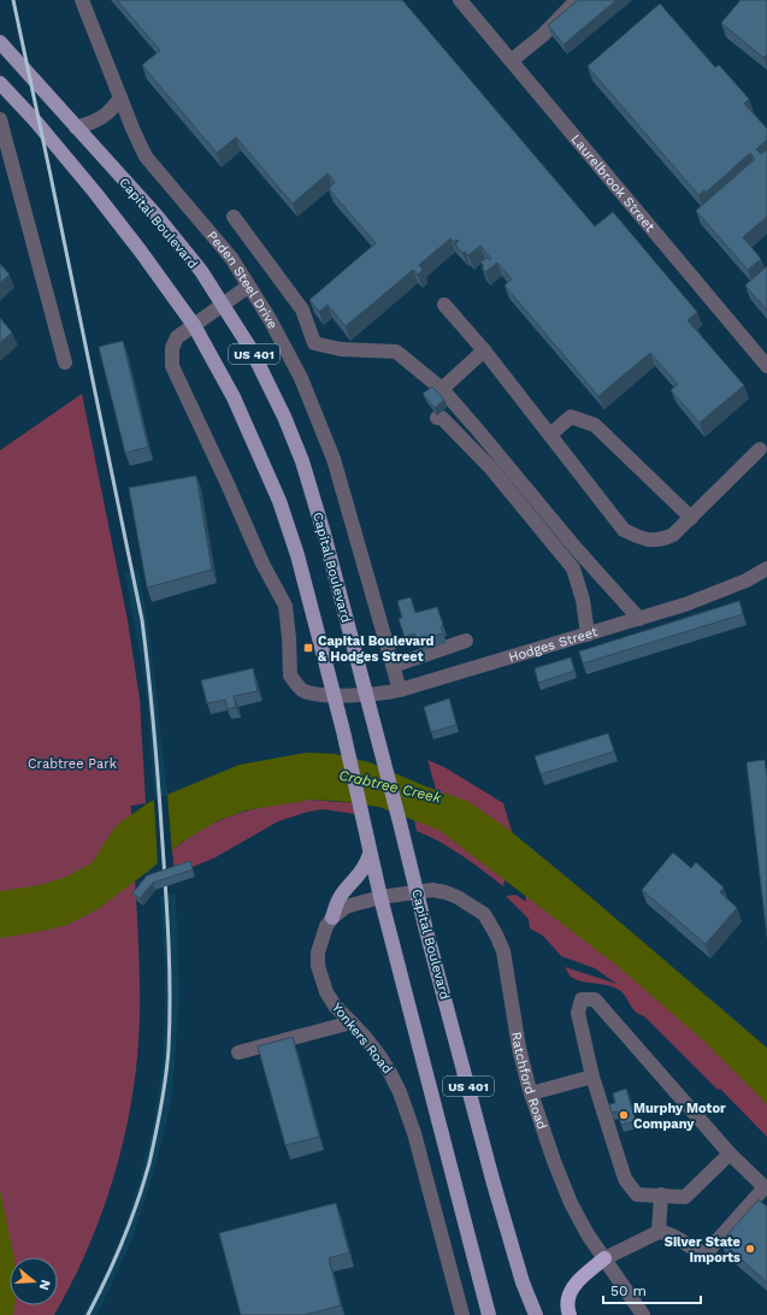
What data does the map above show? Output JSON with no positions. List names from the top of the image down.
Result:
{
  "streets": {
    "main road": ["Capital Boulevard", "US 401"],
    "street": [
      "Laurelbrook Street",
      "Peden Steel Drive",
      "Hodges Street",
      "Yonkers Road",
      "Ratchford Road"
    ]
  },
  "crossings": [
    ["Capital Boulevard", "Hodges Street"],
    ["Capital Boulevard", "Ratchford Road"],
    ["Peden Steel Drive", "Hodges Street"],
    ["US 401", "Hodges Street"],
    ["US 401", "Ratchford Road"]
  ],
  "water": ["Crabtree Creek"],
  "parks": ["Crabtree Park"],
  "places": {
    "transit": ["Capital Boulevard & Hodges Street"],
    "other": ["Murphy Motor Company", "Silver State Imports"]
  },
  "scale_bar": "50 m",
  "north": "right"
}
